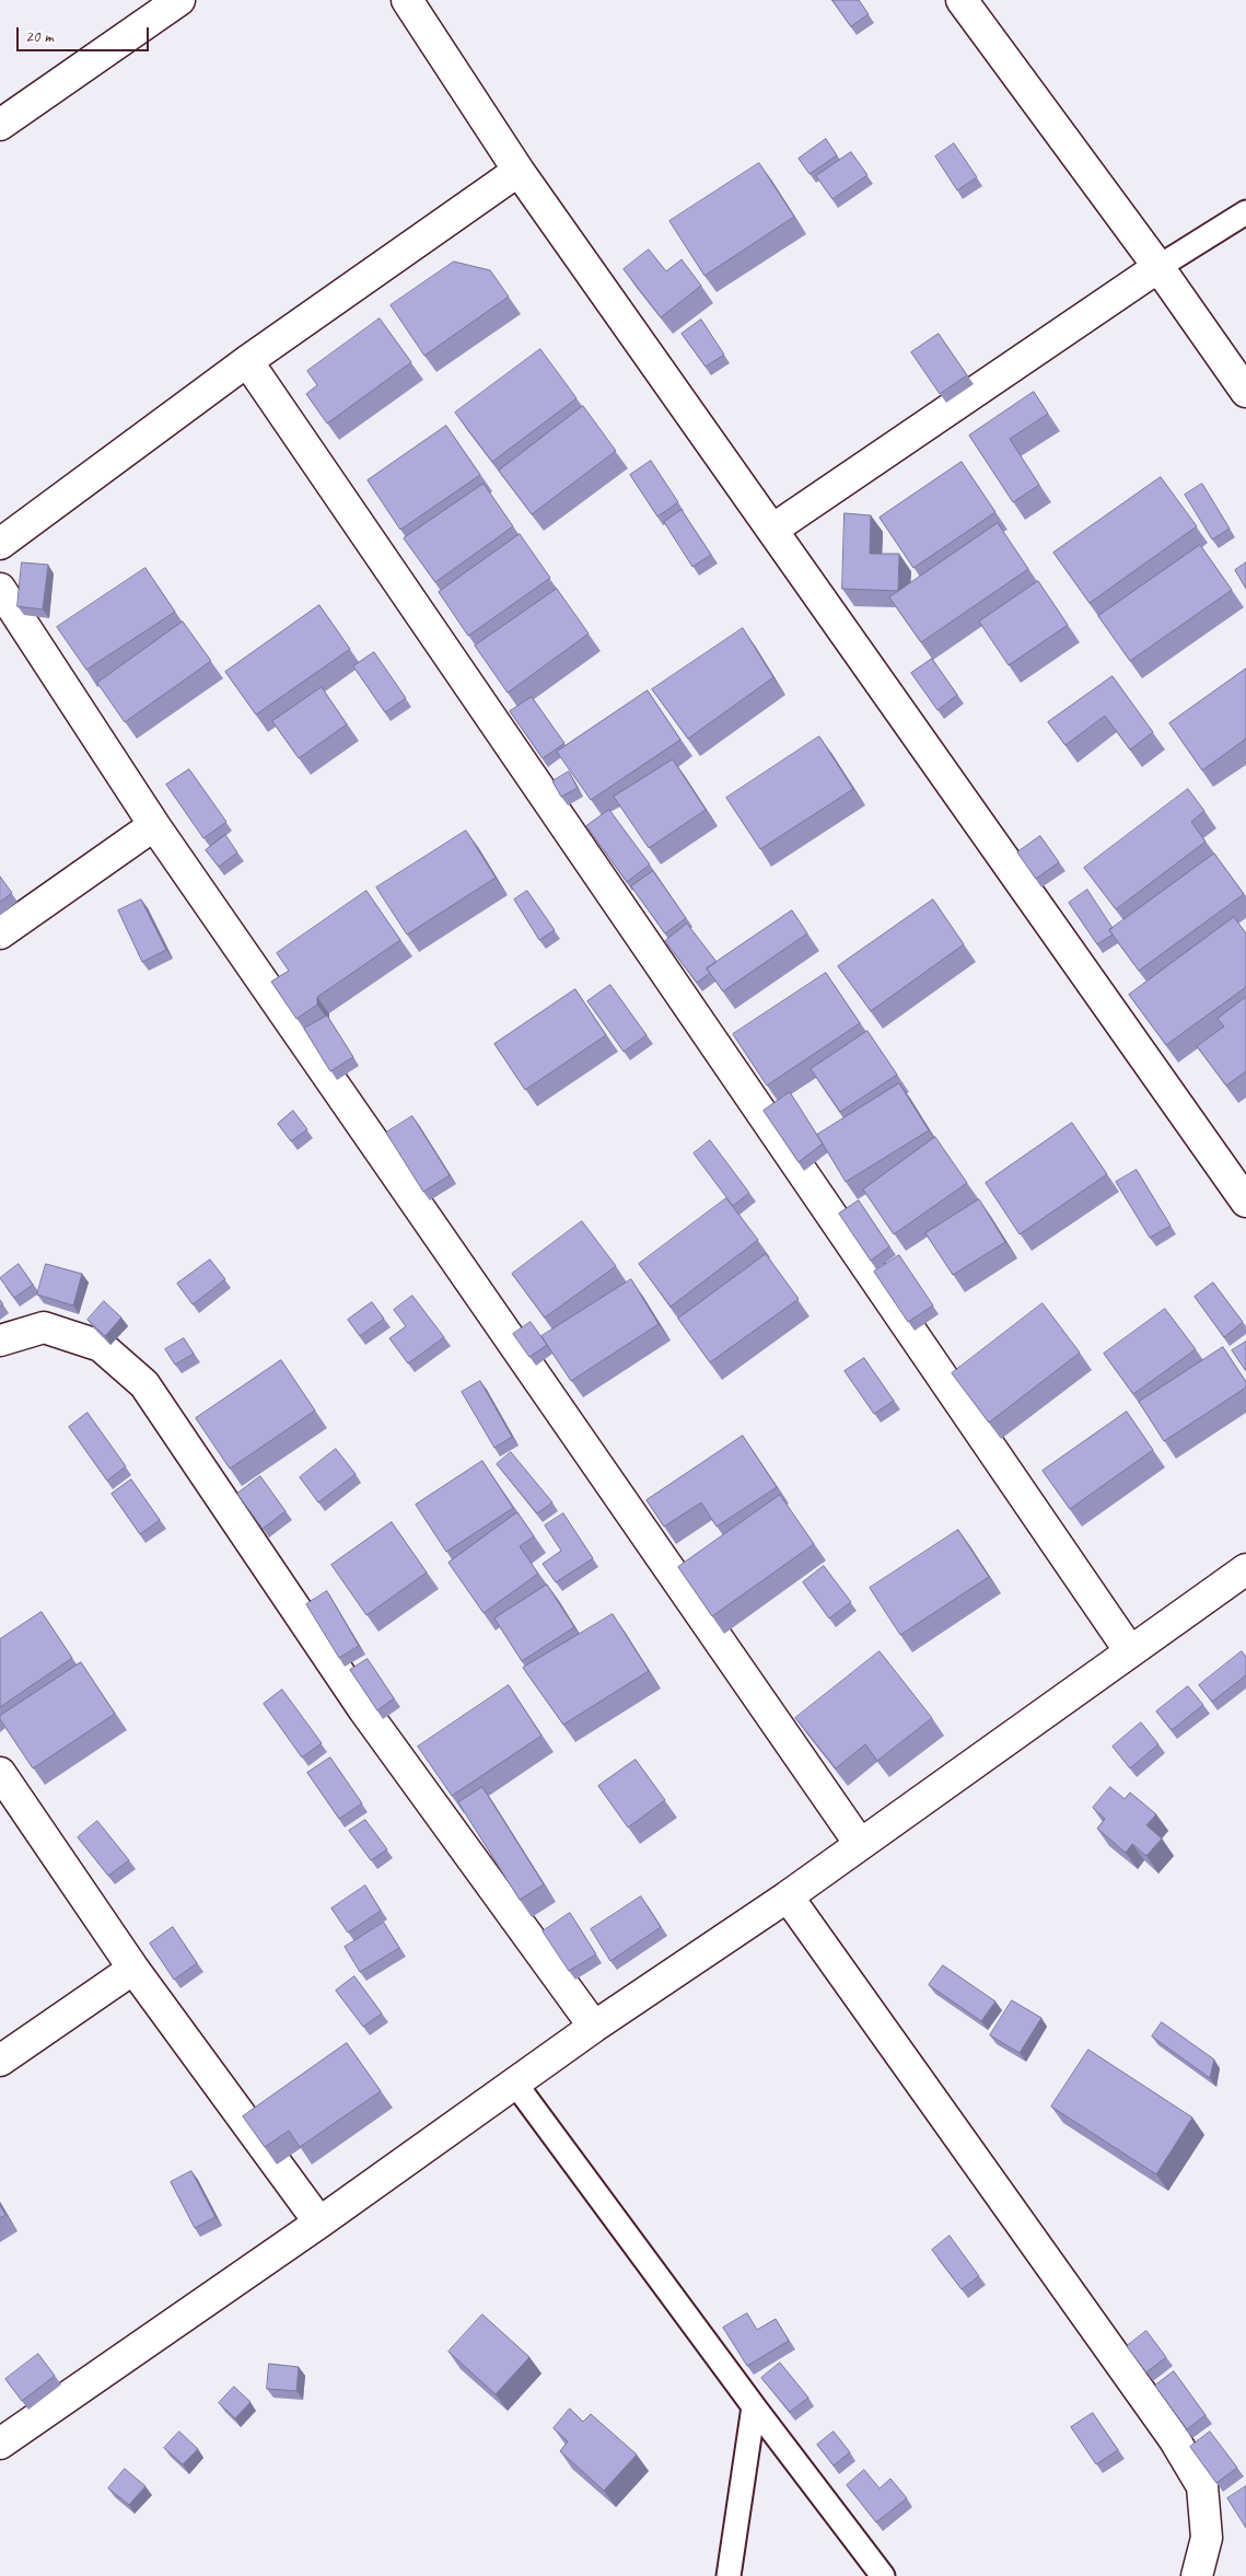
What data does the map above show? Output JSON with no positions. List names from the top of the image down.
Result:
{
  "scale_bar": "20 m"
}
